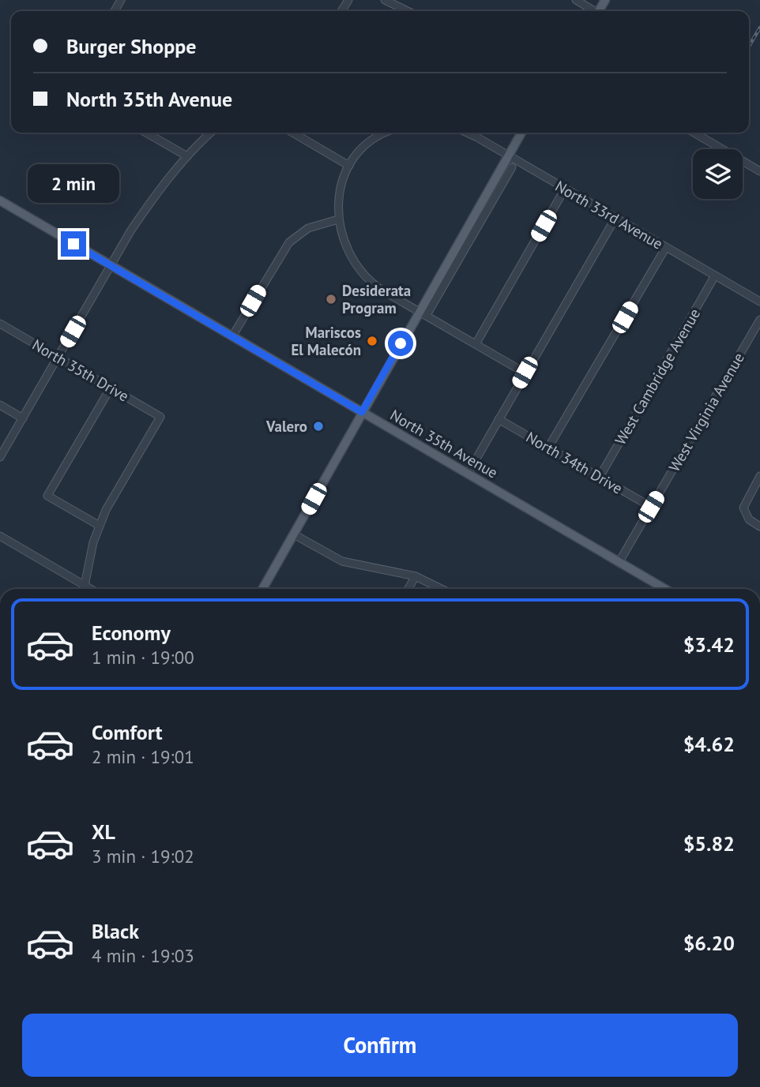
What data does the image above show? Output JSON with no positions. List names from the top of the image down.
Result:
{
  "streets": {
    "main road": ["North 35th Avenue"],
    "street": [
      "North 33rd Avenue",
      "North 35th Drive",
      "West Cambridge Avenue",
      "West Virginia Avenue",
      "North 34th Drive"
    ]
  },
  "crossings": [
    ["North 33rd Avenue", "West Cambridge Avenue"],
    ["West Cambridge Avenue", "North 34th Drive"],
    ["West Virginia Avenue", "North 35th Avenue"],
    ["West Virginia Avenue", "North 34th Drive"]
  ],
  "places": ["Desiderata Program", "Mariscos El Malecón", "Valero"],
  "page": {
    "banner": ["Burger Shoppe", "North 35th Avenue"],
    "bubble": "2 min",
    "list": [
      {
        "name": "Economy",
        "note": "1 min · 19:00",
        "value": "$3.42"
      },
      {
        "name": "Comfort",
        "note": "2 min · 19:01",
        "value": "$4.62"
      },
      {
        "name": "XL",
        "note": "3 min · 19:02",
        "value": "$5.82"
      },
      {
        "name": "Black",
        "note": "4 min · 19:03",
        "value": "$6.20"
      }
    ],
    "buttons": "Confirm"
  }
}
